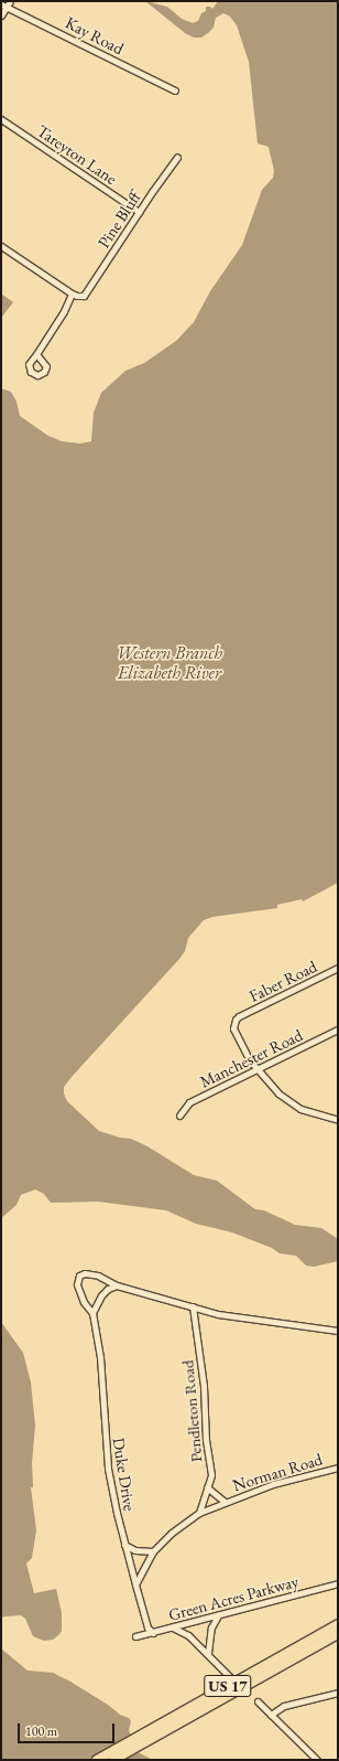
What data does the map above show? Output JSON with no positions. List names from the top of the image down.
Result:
{
  "streets": {
    "main road": ["US 17"],
    "street": [
      "Kay Road",
      "Tareyton Lane",
      "Pine Bluff",
      "Faber Road",
      "Manchester Road",
      "Pendleton Road",
      "Norman Road",
      "Duke Drive",
      "Green Acres Parkway"
    ]
  },
  "crossings": [
    ["Tareyton Lane", "Pine Bluff"],
    ["Faber Road", "Manchester Road"],
    ["Pendleton Road", "Norman Road"],
    ["Pendleton Road", "Duke Drive"],
    ["Norman Road", "Duke Drive"],
    ["Duke Drive", "Green Acres Parkway"]
  ],
  "water": ["Western Branch Elizabeth River"],
  "scale_bar": "100 m"
}
